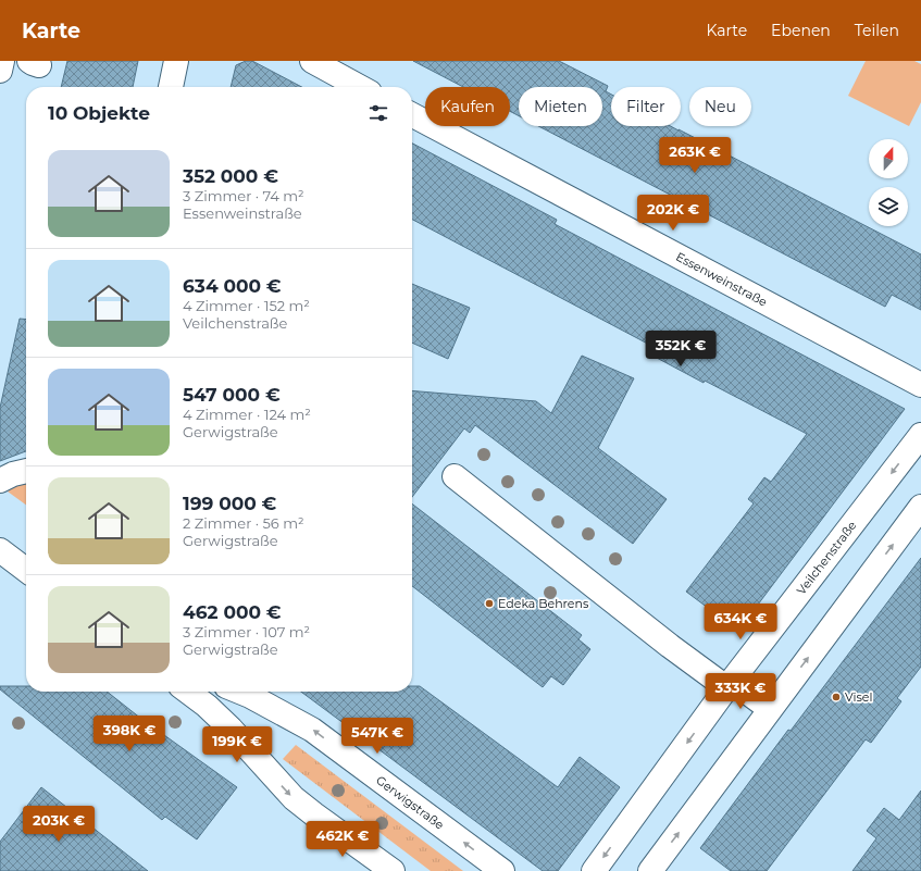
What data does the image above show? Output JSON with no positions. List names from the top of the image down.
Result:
{
  "streets": {
    "street": ["Essenweinstraße", "Veilchenstraße", "Gerwigstraße"]
  },
  "places": ["Edeka Behrens", "Visel"],
  "north": "top",
  "page": {
    "header": "Karte",
    "nav": ["Karte", "Ebenen", "Teilen"],
    "chip": [
      "Kaufen",
      "Mieten",
      "Filter",
      "Neu"
    ],
    "heading": "10 Objekte",
    "price": [
      "263K €",
      "202K €",
      "352K €",
      "634K €",
      "333K €",
      "398K €",
      "547K €",
      "199K €",
      "203K €",
      "462K €"
    ],
    "list": [
      {
        "name": "352 000 €",
        "note": "3 Zimmer · 74 m² · Essenweinstraße"
      },
      {
        "name": "634 000 €",
        "note": "4 Zimmer · 152 m² · Veilchenstraße"
      },
      {
        "name": "547 000 €",
        "note": "4 Zimmer · 124 m² · Gerwigstraße"
      },
      {
        "name": "199 000 €",
        "note": "2 Zimmer · 56 m² · Gerwigstraße"
      },
      {
        "name": "462 000 €",
        "note": "3 Zimmer · 107 m² · Gerwigstraße"
      }
    ]
  }
}
